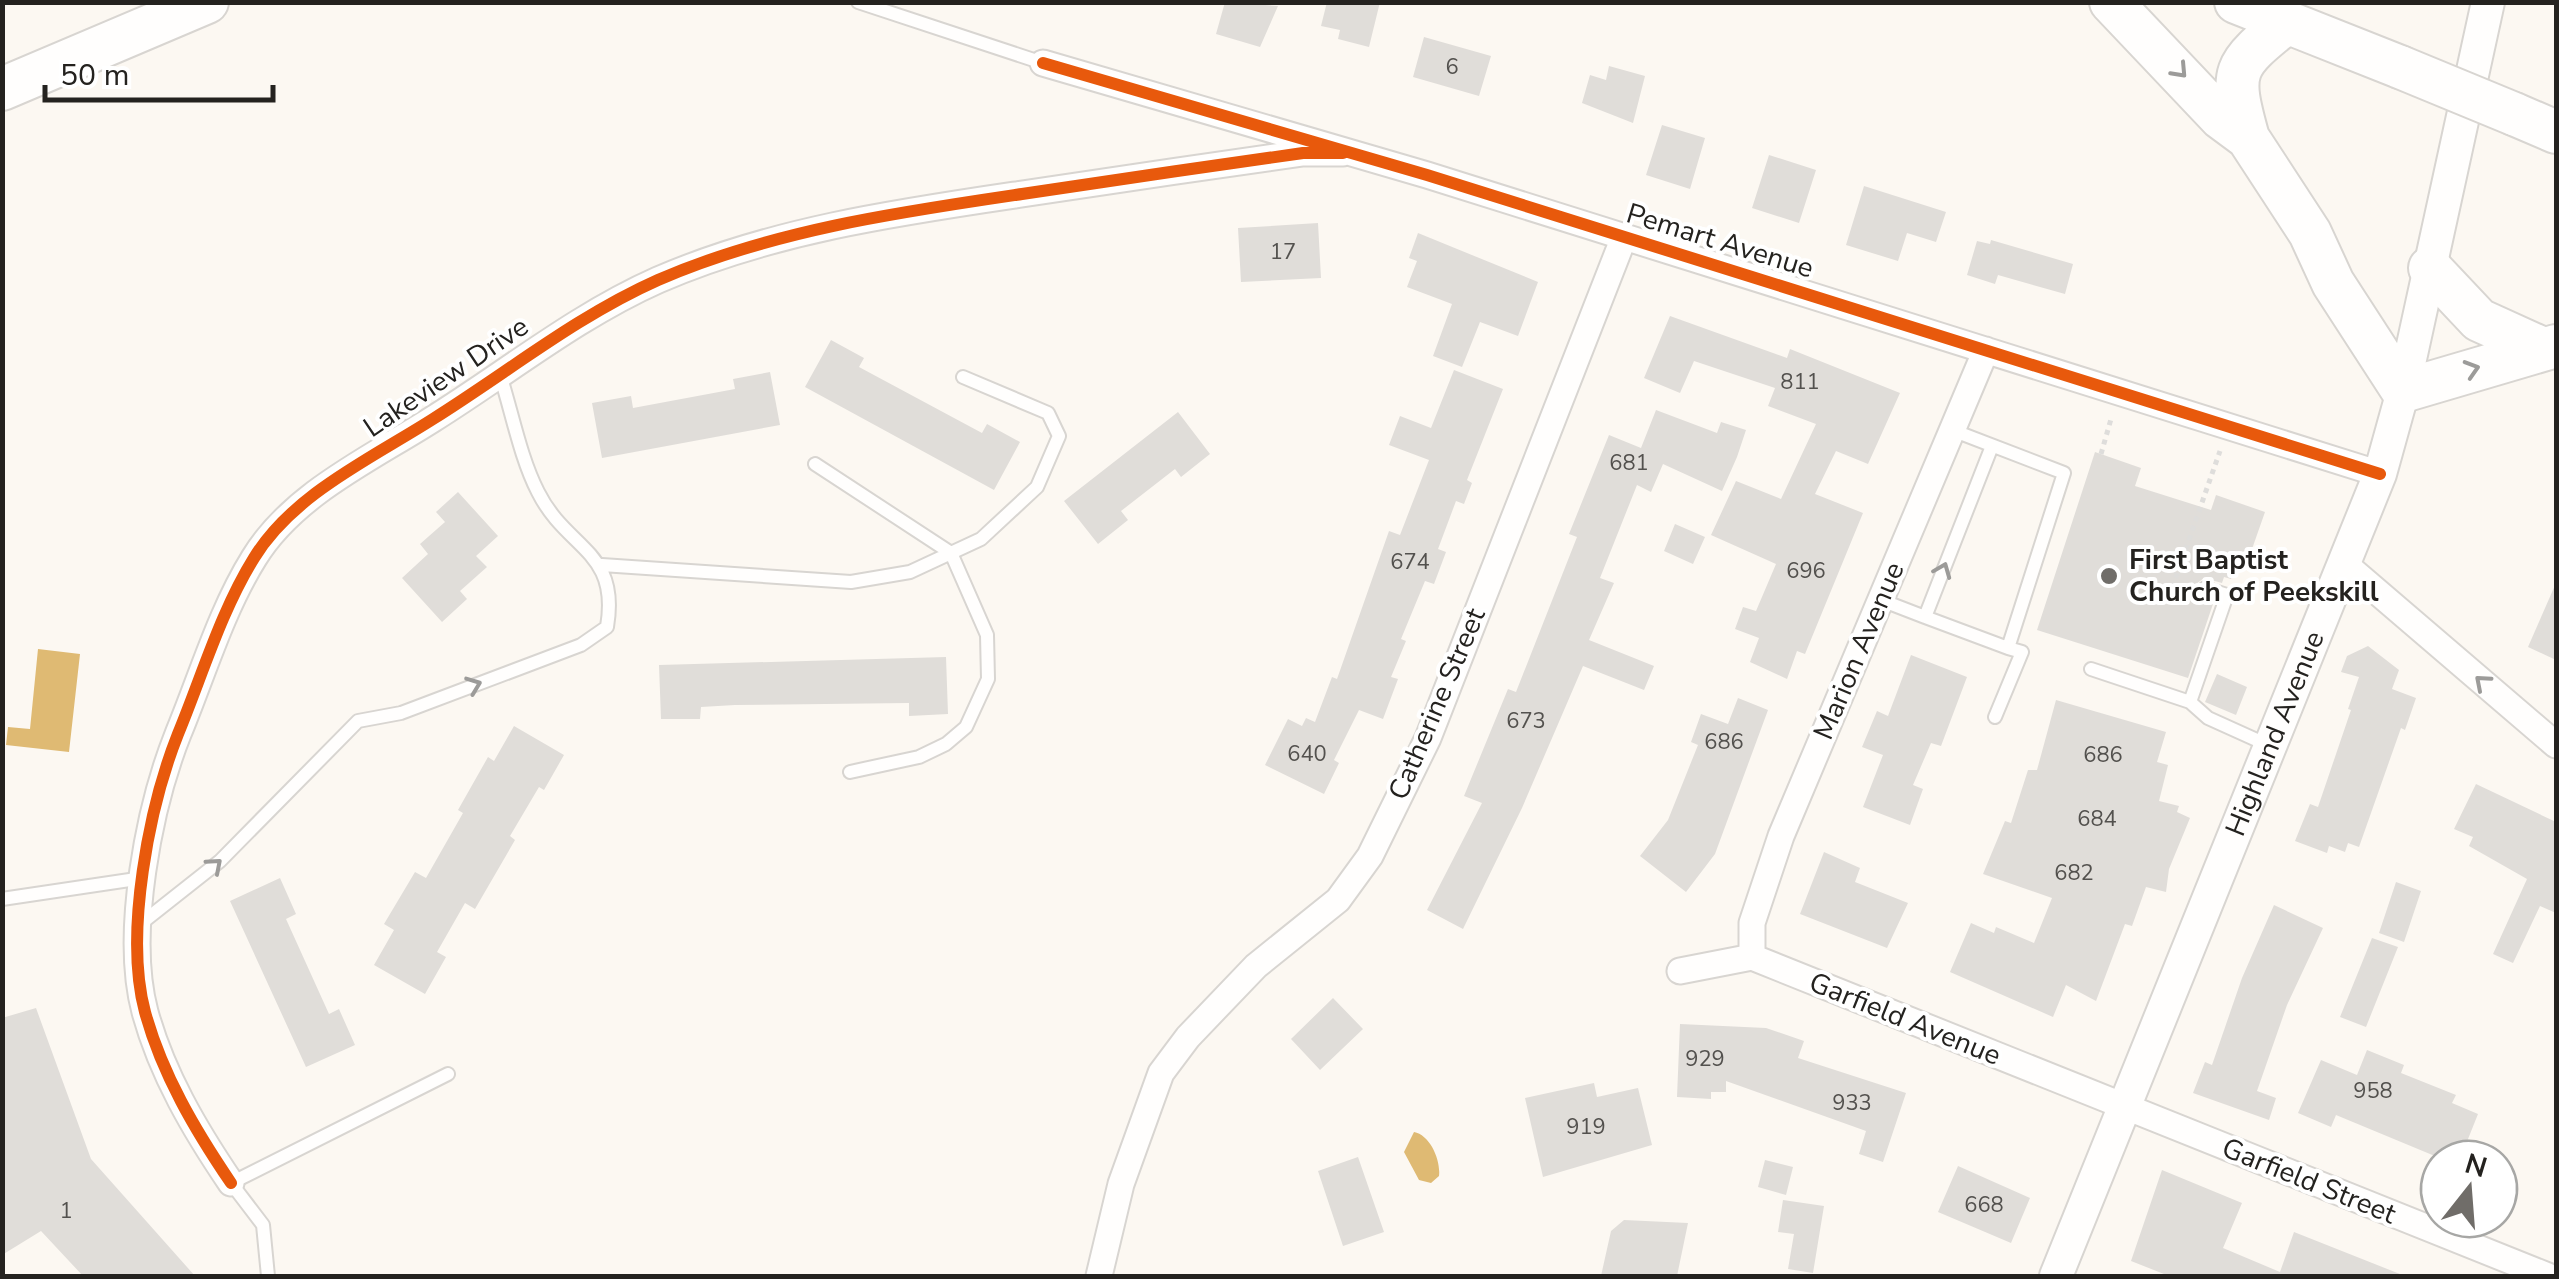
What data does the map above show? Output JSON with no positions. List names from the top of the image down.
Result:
{
  "streets": {
    "street": [
      "Pemart Avenue",
      "Lakeview Drive",
      "Marion Avenue",
      "Catherine Street",
      "Highland Avenue",
      "Garfield Avenue",
      "Garfield Street"
    ]
  },
  "crossings": [
    ["Pemart Avenue", "Lakeview Drive"],
    ["Pemart Avenue", "Marion Avenue"],
    ["Pemart Avenue", "Catherine Street"],
    ["Pemart Avenue", "Highland Avenue"],
    ["Marion Avenue", "Garfield Avenue"],
    ["Highland Avenue", "Garfield Avenue"],
    ["Highland Avenue", "Garfield Street"],
    ["Garfield Avenue", "Garfield Street"]
  ],
  "places": ["First Baptist Church of Peekskill"],
  "house_numbers": [
    "6",
    "17",
    "811",
    "681",
    "674",
    "696",
    "673",
    "686",
    "640",
    "686",
    "684",
    "682",
    "929",
    "958",
    "933",
    "919",
    "668",
    "1"
  ],
  "scale_bar": "50 m",
  "north": "top"
}
